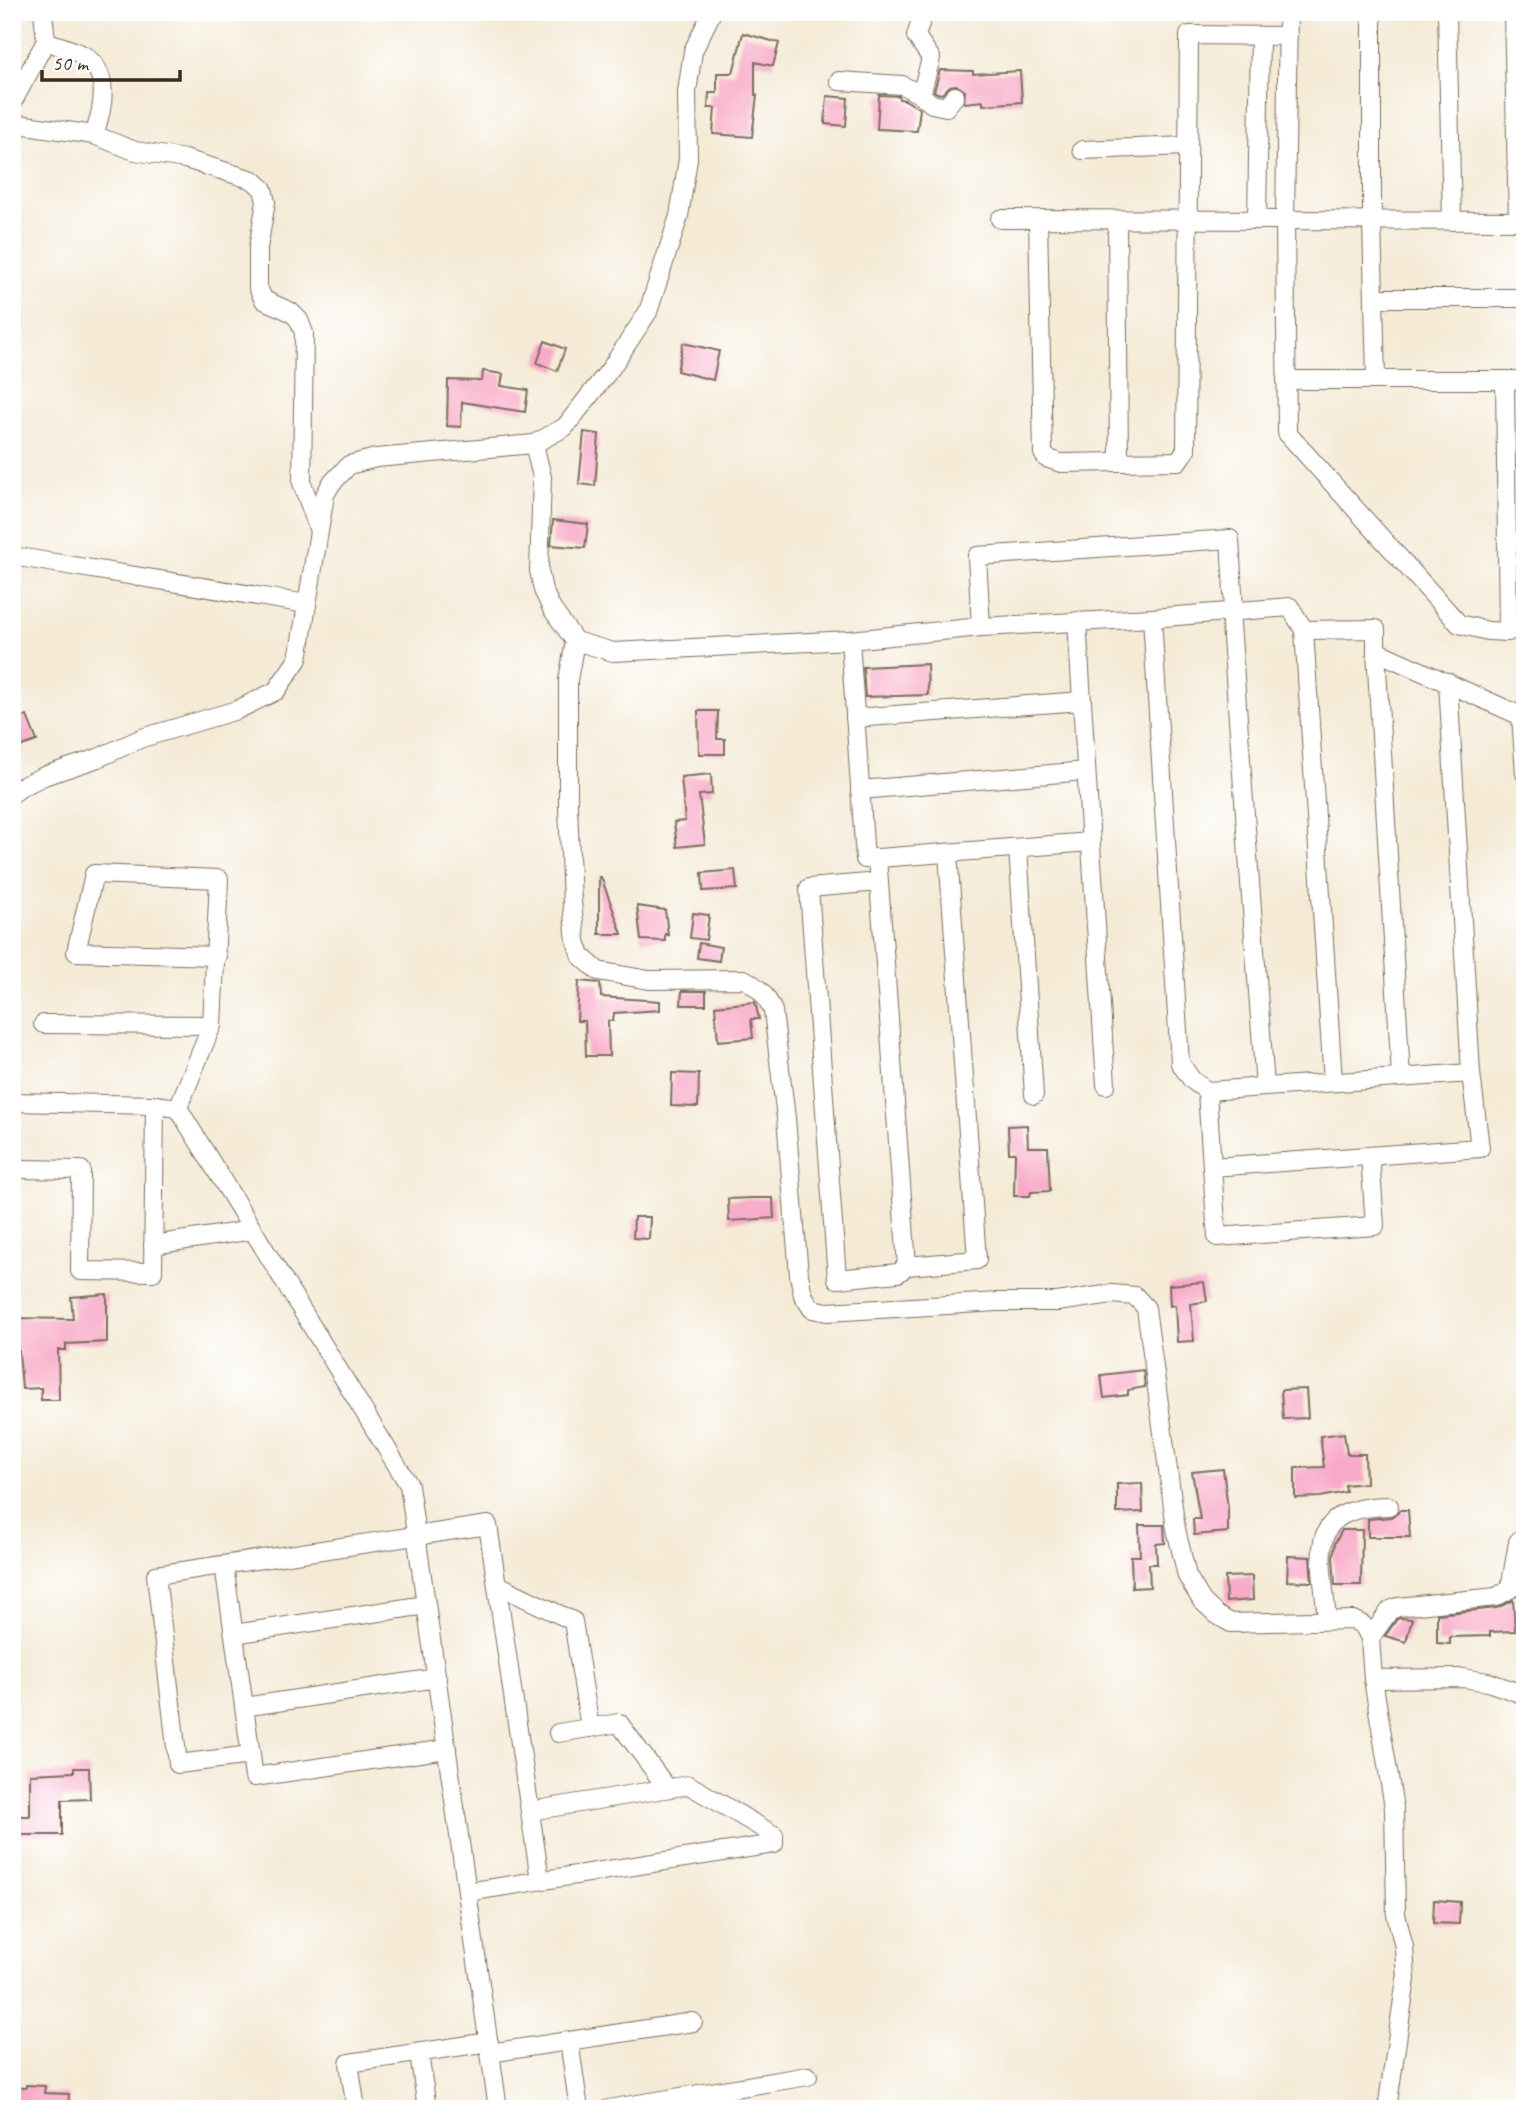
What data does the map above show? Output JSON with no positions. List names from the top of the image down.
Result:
{
  "scale_bar": "50 m"
}
